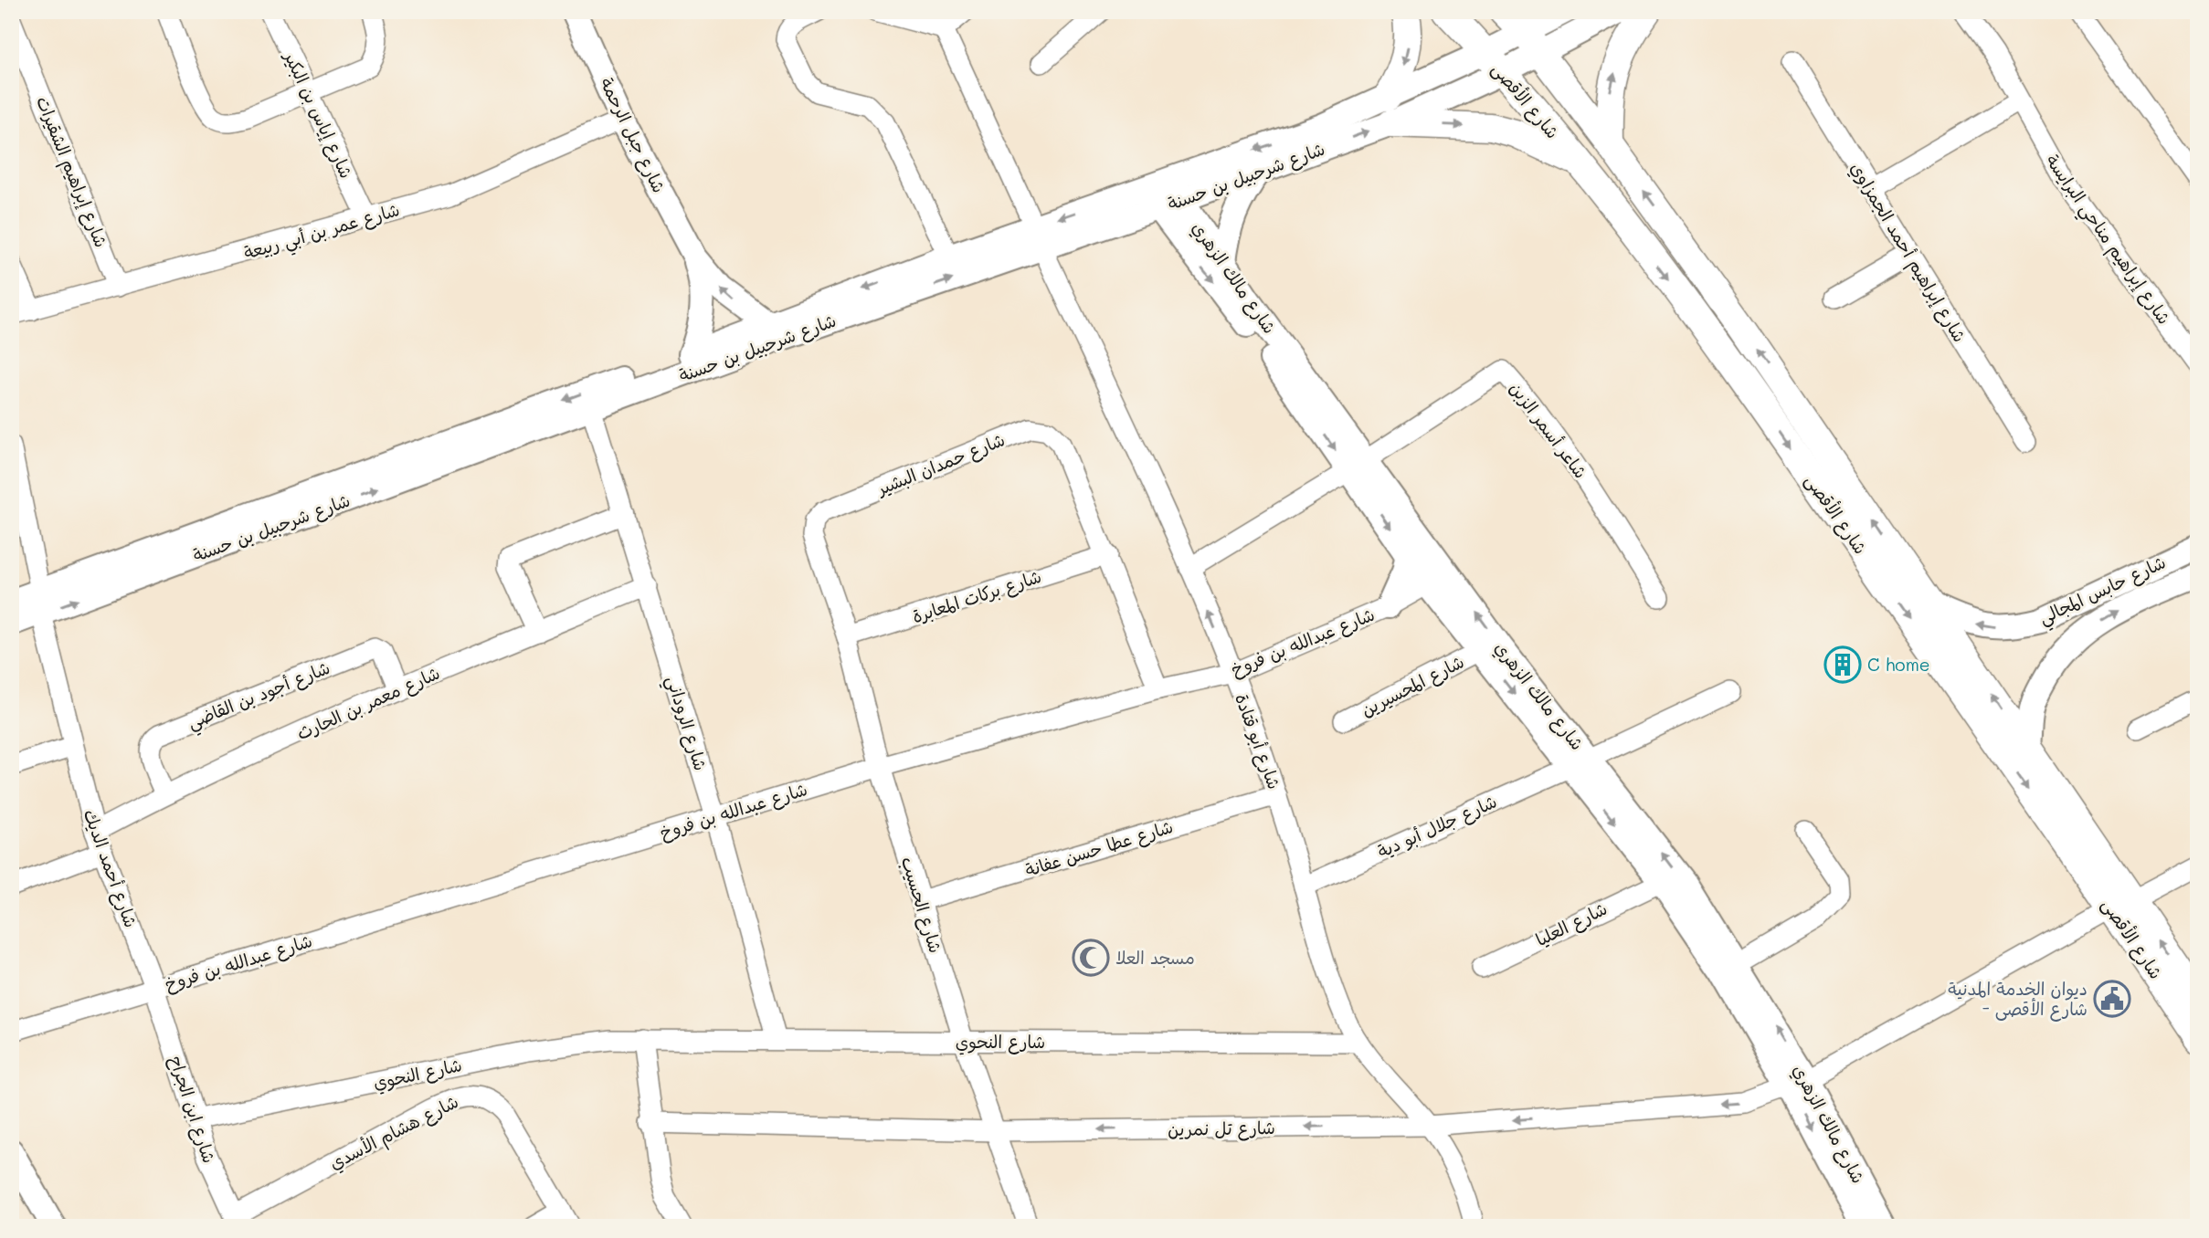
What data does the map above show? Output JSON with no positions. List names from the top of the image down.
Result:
{
  "streets": {
    "main road": ["شارع الأقصى"],
    "street": [
      "شارع إياس بن البكير",
      "شارع جبل الرحمة",
      "شارع إبراهيم الشقيرات",
      "شارع شرحبيل بن حسنة",
      "شارع عمر بن أبي ربيعة",
      "شارع إبراهيم مناحي البرايسة",
      "شارع إبراهيم أحمد الجمزاوي",
      "شارع مالك الزهري",
      "شاعر أسمر الزبن",
      "شارع حمدان البشير",
      "شارع حابس المجالي",
      "شارع بركات المعابرة",
      "شارع عبدالله بن فروخ",
      "شارع المحسيرين",
      "شارع أجود بن القاضي",
      "شارع معمر بن الحارث",
      "شارع الروداني",
      "شارع أبو قتادة",
      "شارع جلال أبو دية",
      "شارع عطا حسن عفانة",
      "شارع أحمد الديك",
      "شارع الحسيب",
      "شارع العليا",
      "شارع النحوي",
      "شارع ابن الجراح",
      "شارع تل نمرين",
      "شارع هشام الأسدي"
    ]
  },
  "crossings": [
    ["شارع الأقصى", "شارع شرحبيل بن حسنة"],
    ["شارع الأقصى", "شارع حابس المجالي"],
    ["شارع الأقصى", "شارع تل نمرين"],
    ["شارع إياس بن البكير", "شارع عمر بن أبي ربيعة"],
    ["شارع جبل الرحمة", "شارع شرحبيل بن حسنة"],
    ["شارع جبل الرحمة", "شارع عمر بن أبي ربيعة"],
    ["شارع إبراهيم الشقيرات", "شارع عمر بن أبي ربيعة"],
    ["شارع شرحبيل بن حسنة", "شارع مالك الزهري"],
    ["شارع شرحبيل بن حسنة", "شارع الروداني"],
    ["شارع شرحبيل بن حسنة", "شارع أبو قتادة"],
    ["شارع شرحبيل بن حسنة", "شارع أحمد الديك"],
    ["شارع مالك الزهري", "شاعر أسمر الزبن"],
    ["شارع مالك الزهري", "شارع عبدالله بن فروخ"],
    ["شارع مالك الزهري", "شارع المحسيرين"],
    ["شارع مالك الزهري", "شارع جلال أبو دية"],
    ["شارع مالك الزهري", "شارع العليا"],
    ["شارع مالك الزهري", "شارع تل نمرين"],
    ["شارع حمدان البشير", "شارع بركات المعابرة"],
    ["شارع حمدان البشير", "شارع عبدالله بن فروخ"],
    ["شارع حمدان البشير", "شارع الحسيب"],
    ["شارع عبدالله بن فروخ", "شارع الروداني"],
    ["شارع عبدالله بن فروخ", "شارع أبو قتادة"],
    ["شارع عبدالله بن فروخ", "شارع أحمد الديك"],
    ["شارع عبدالله بن فروخ", "شارع الحسيب"],
    ["شارع عبدالله بن فروخ", "شارع ابن الجراح"],
    ["شارع أجود بن القاضي", "شارع معمر بن الحارث"],
    ["شارع معمر بن الحارث", "شارع الروداني"],
    ["شارع معمر بن الحارث", "شارع أحمد الديك"],
    ["شارع الروداني", "شارع النحوي"],
    ["شارع أبو قتادة", "شارع جلال أبو دية"],
    ["شارع أبو قتادة", "شارع عطا حسن عفانة"],
    ["شارع أبو قتادة", "شارع النحوي"],
    ["شارع أبو قتادة", "شارع تل نمرين"],
    ["شارع عطا حسن عفانة", "شارع الحسيب"],
    ["شارع أحمد الديك", "شارع ابن الجراح"],
    ["شارع الحسيب", "شارع النحوي"],
    ["شارع الحسيب", "شارع تل نمرين"],
    ["شارع النحوي", "شارع ابن الجراح"],
    ["شارع ابن الجراح", "شارع هشام الأسدي"]
  ],
  "one_way": ["شارع تل نمرين"],
  "places": {
    "building": ["C home"],
    "mosque": ["مسجد العلا"],
    "public building": ["ديوان الخدمة المدنية - شارع الأقصى"]
  }
}
